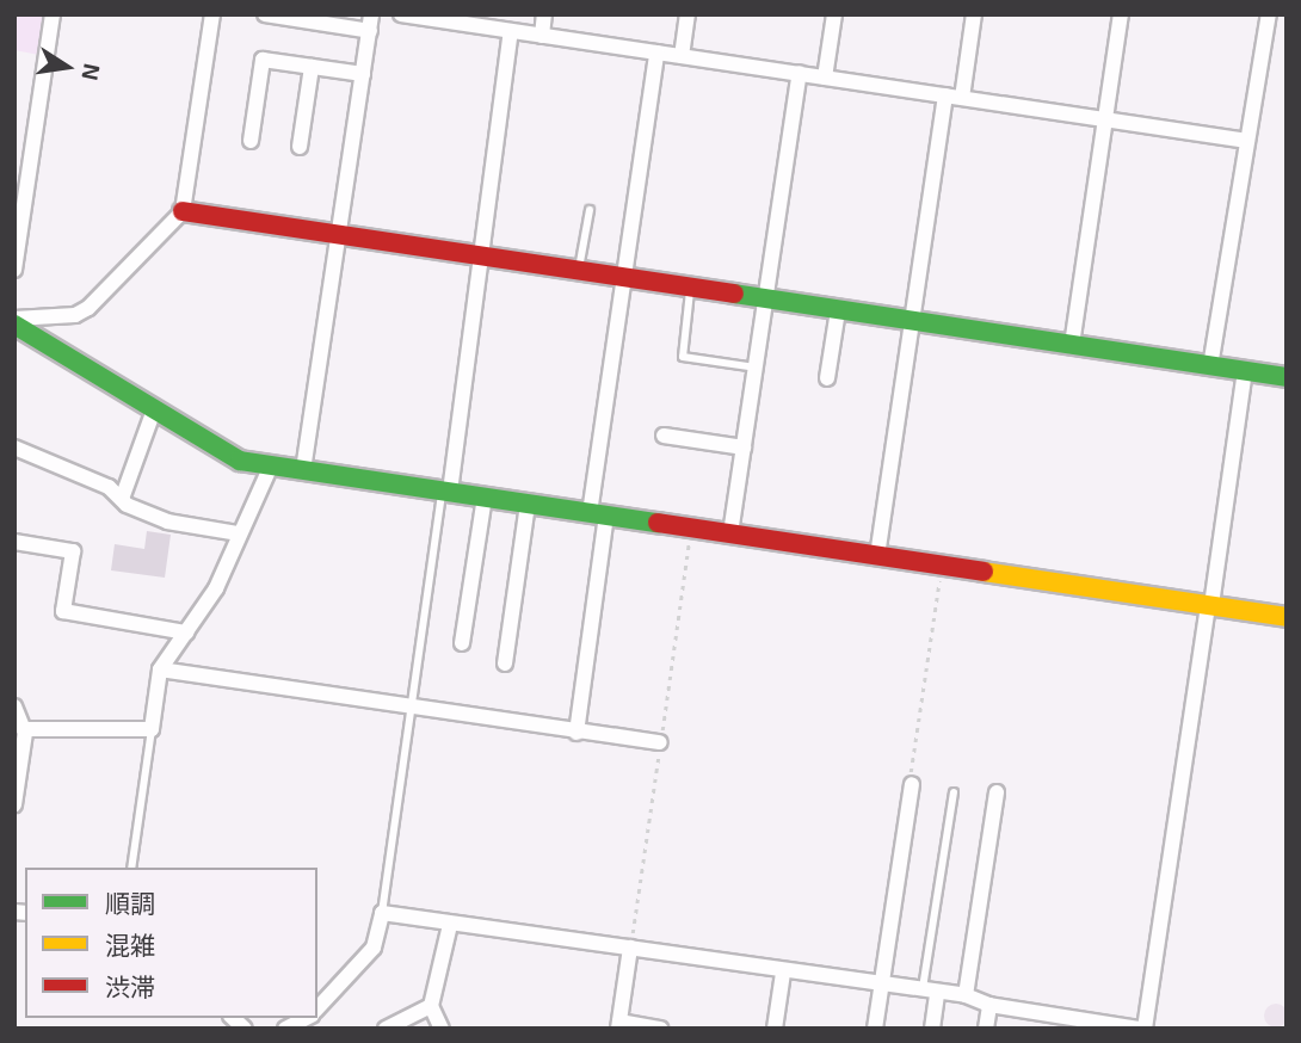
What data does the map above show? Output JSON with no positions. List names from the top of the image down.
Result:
{
  "legend": ["順調", "混雑", "渋滞"],
  "north": "right"
}
